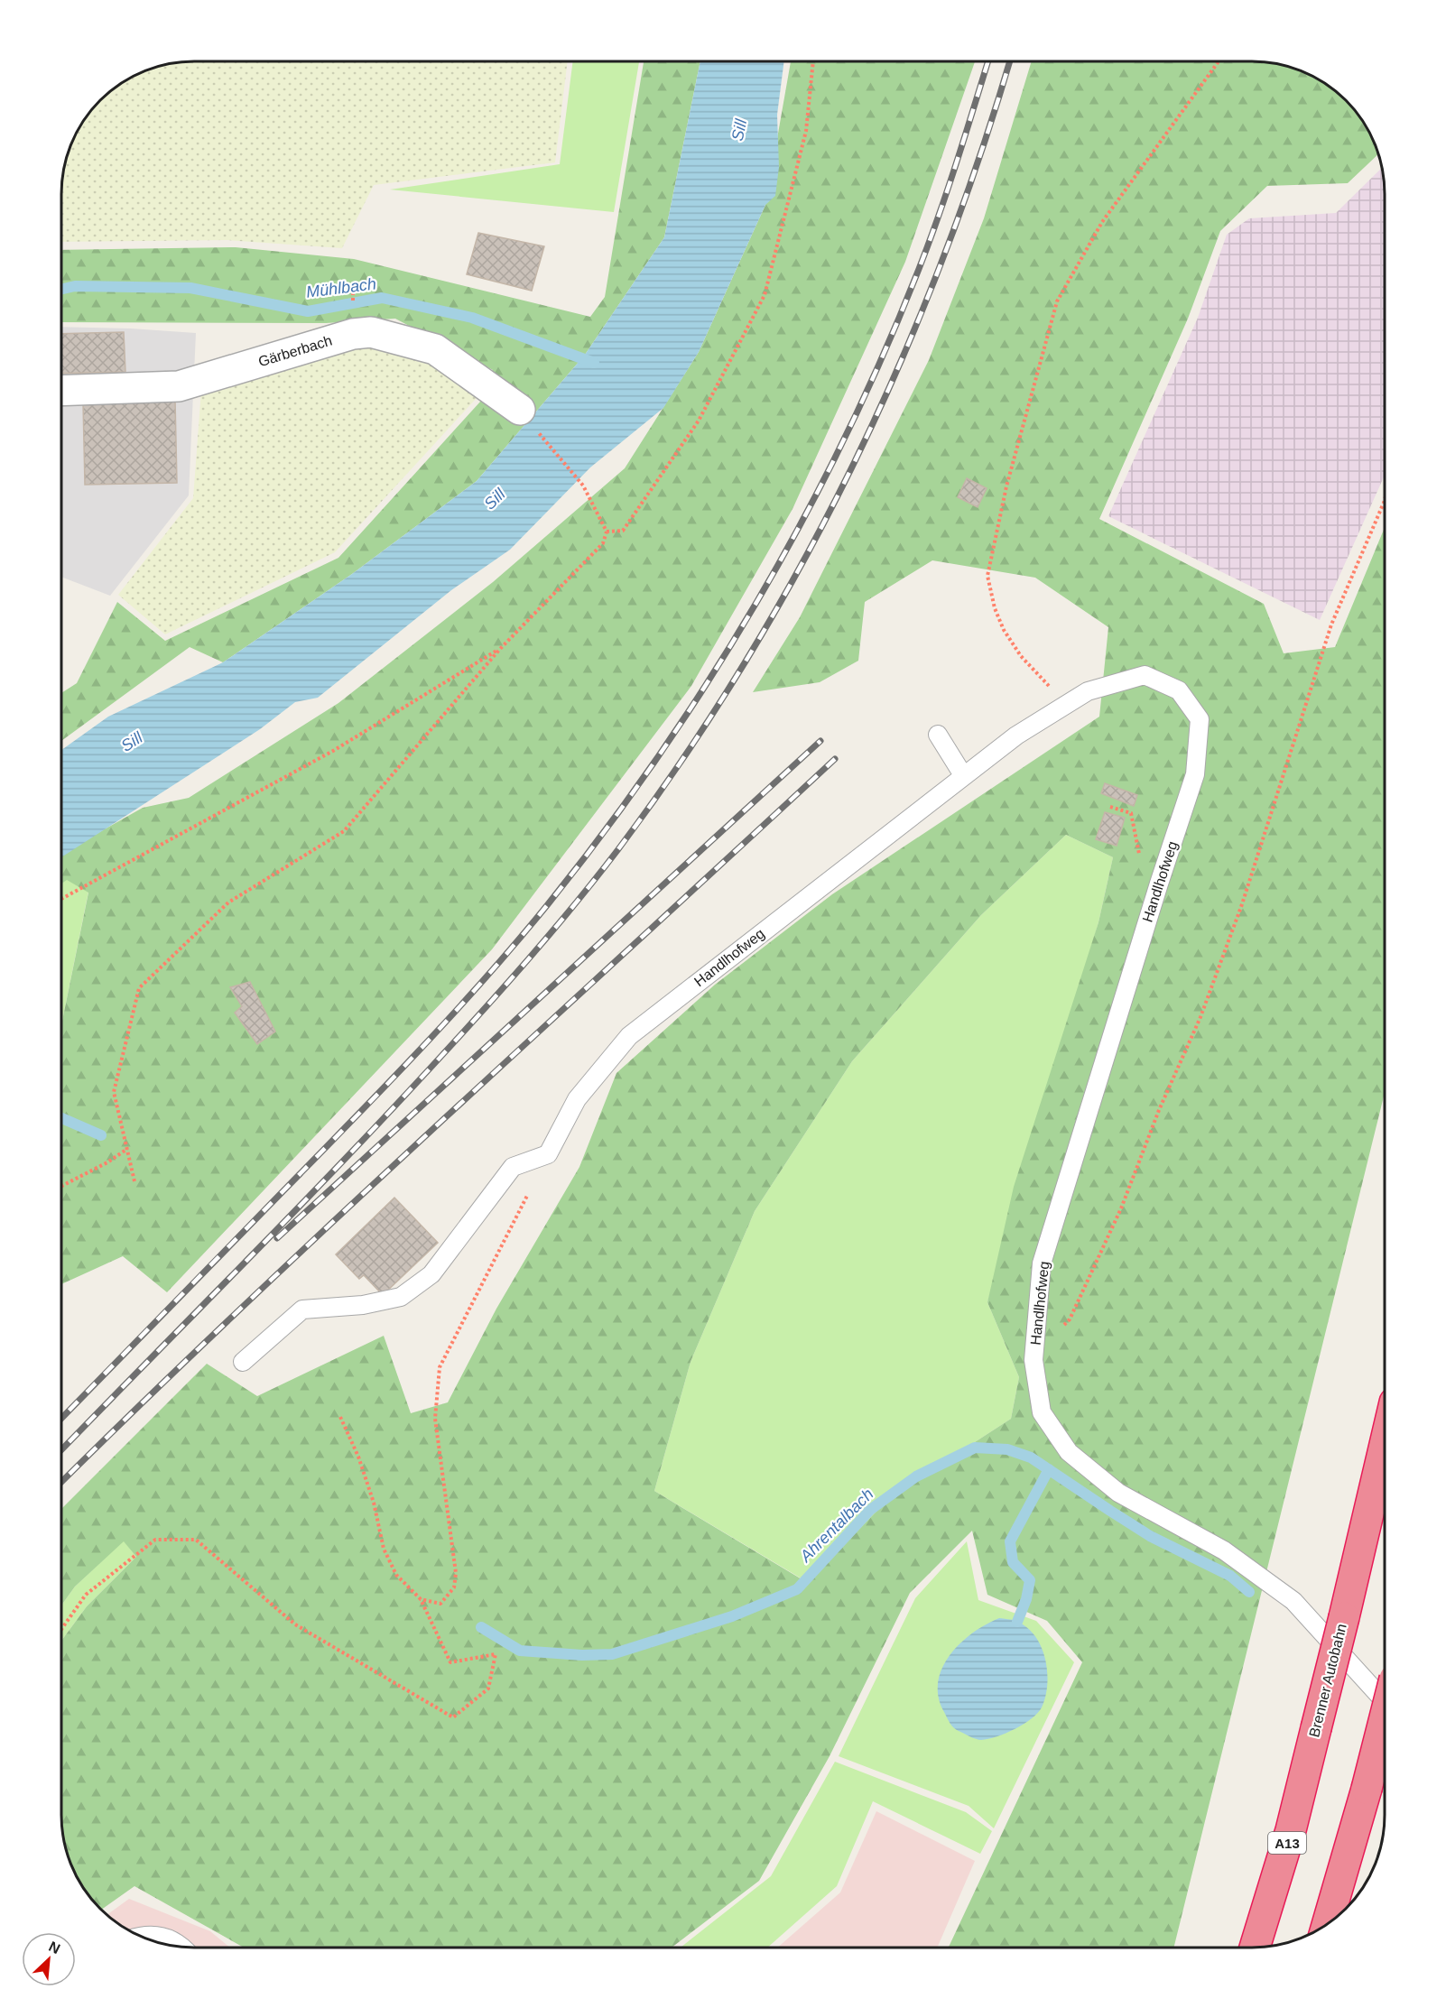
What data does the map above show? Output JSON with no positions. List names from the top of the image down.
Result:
{
  "streets": {
    "highway": ["Brenner Autobahn", "A13"],
    "street": ["Gärberbach"],
    "lane": ["Handlhofweg"]
  },
  "water": ["Sill", "Mühlbach", "Ahrentalbach"],
  "north": "top right"
}
